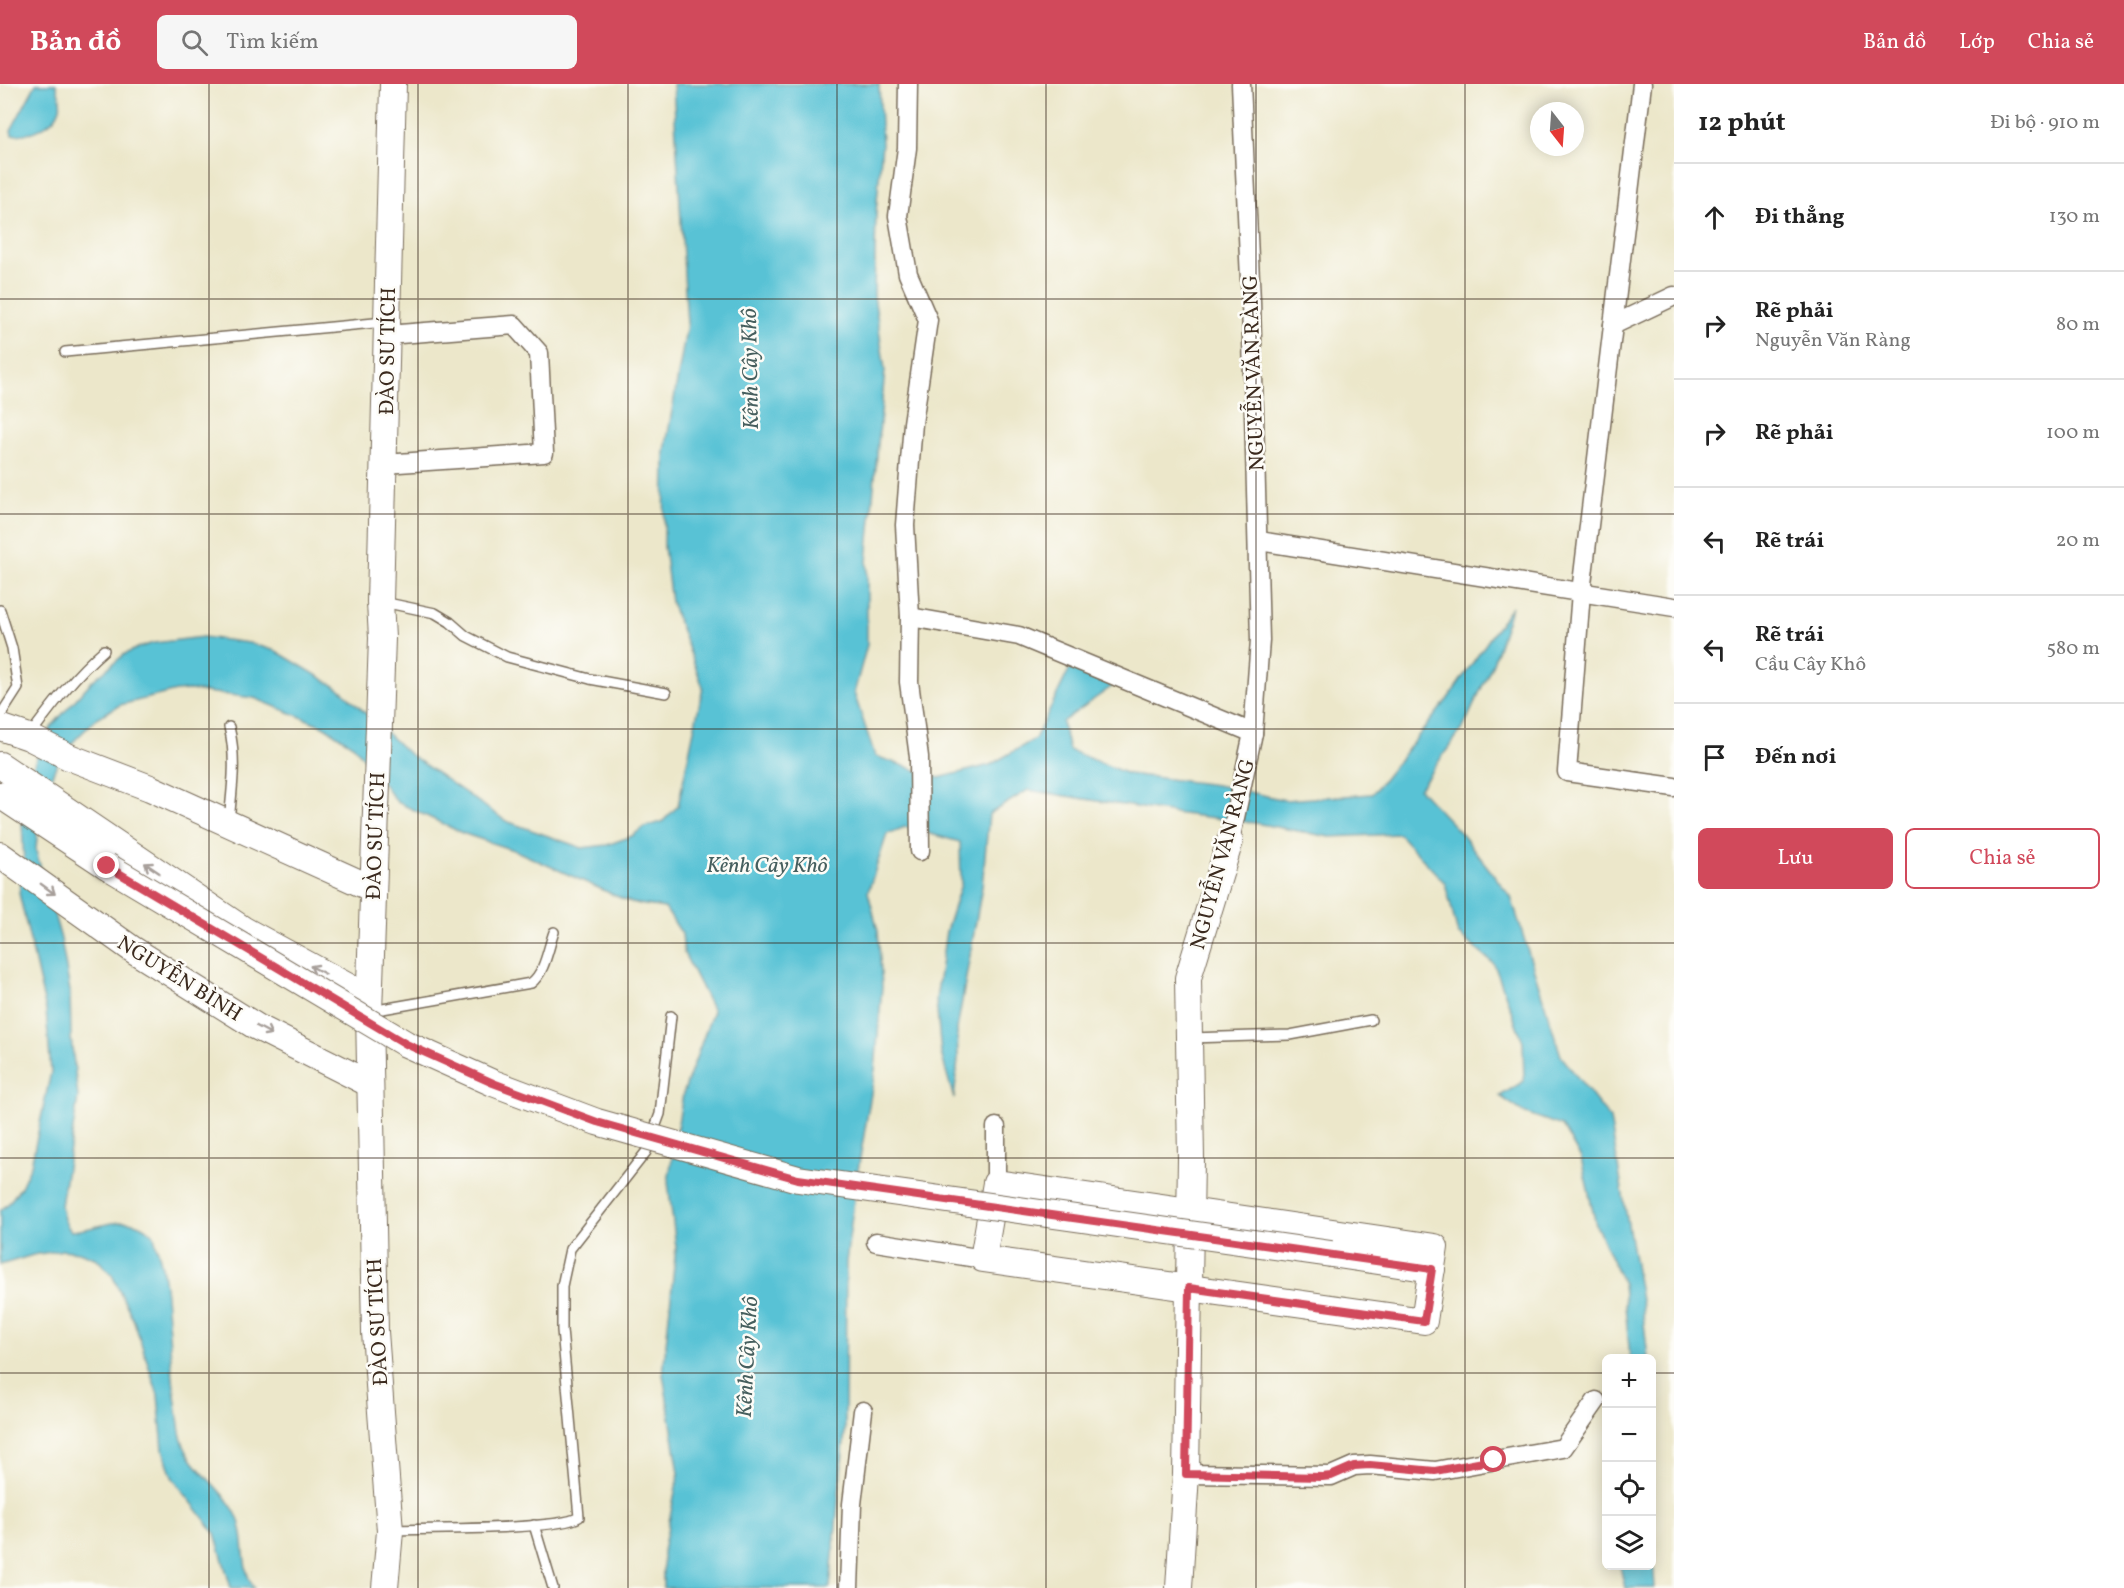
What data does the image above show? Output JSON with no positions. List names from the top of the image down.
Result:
{
  "streets": {
    "main road": ["ĐÀO SƯ TÍCH", "NGUYỄN VĂN RÀNG", "NGUYỄN BÌNH"]
  },
  "crossings": [
    ["ĐÀO SƯ TÍCH", "NGUYỄN BÌNH"]
  ],
  "water": ["Kênh Cây Khô"],
  "north": "bottom",
  "page": {
    "header": "Bản đồ",
    "search": "Tìm kiếm",
    "nav": ["Bản đồ", "Lớp", "Chia sẻ"],
    "heading": ["12 phút", "Đi bộ · 910 m"],
    "list": [
      ["Đi thẳng", "130 m"],
      ["Rẽ phải", "Nguyễn Văn Ràng", "80 m"],
      ["Rẽ phải", "100 m"],
      ["Rẽ trái", "20 m"],
      ["Rẽ trái", "Cầu Cây Khô", "580 m"],
      "Đến nơi"
    ],
    "buttons": ["Lưu", "Chia sẻ"],
    "map_buttons": ["+", "−"]
  }
}
